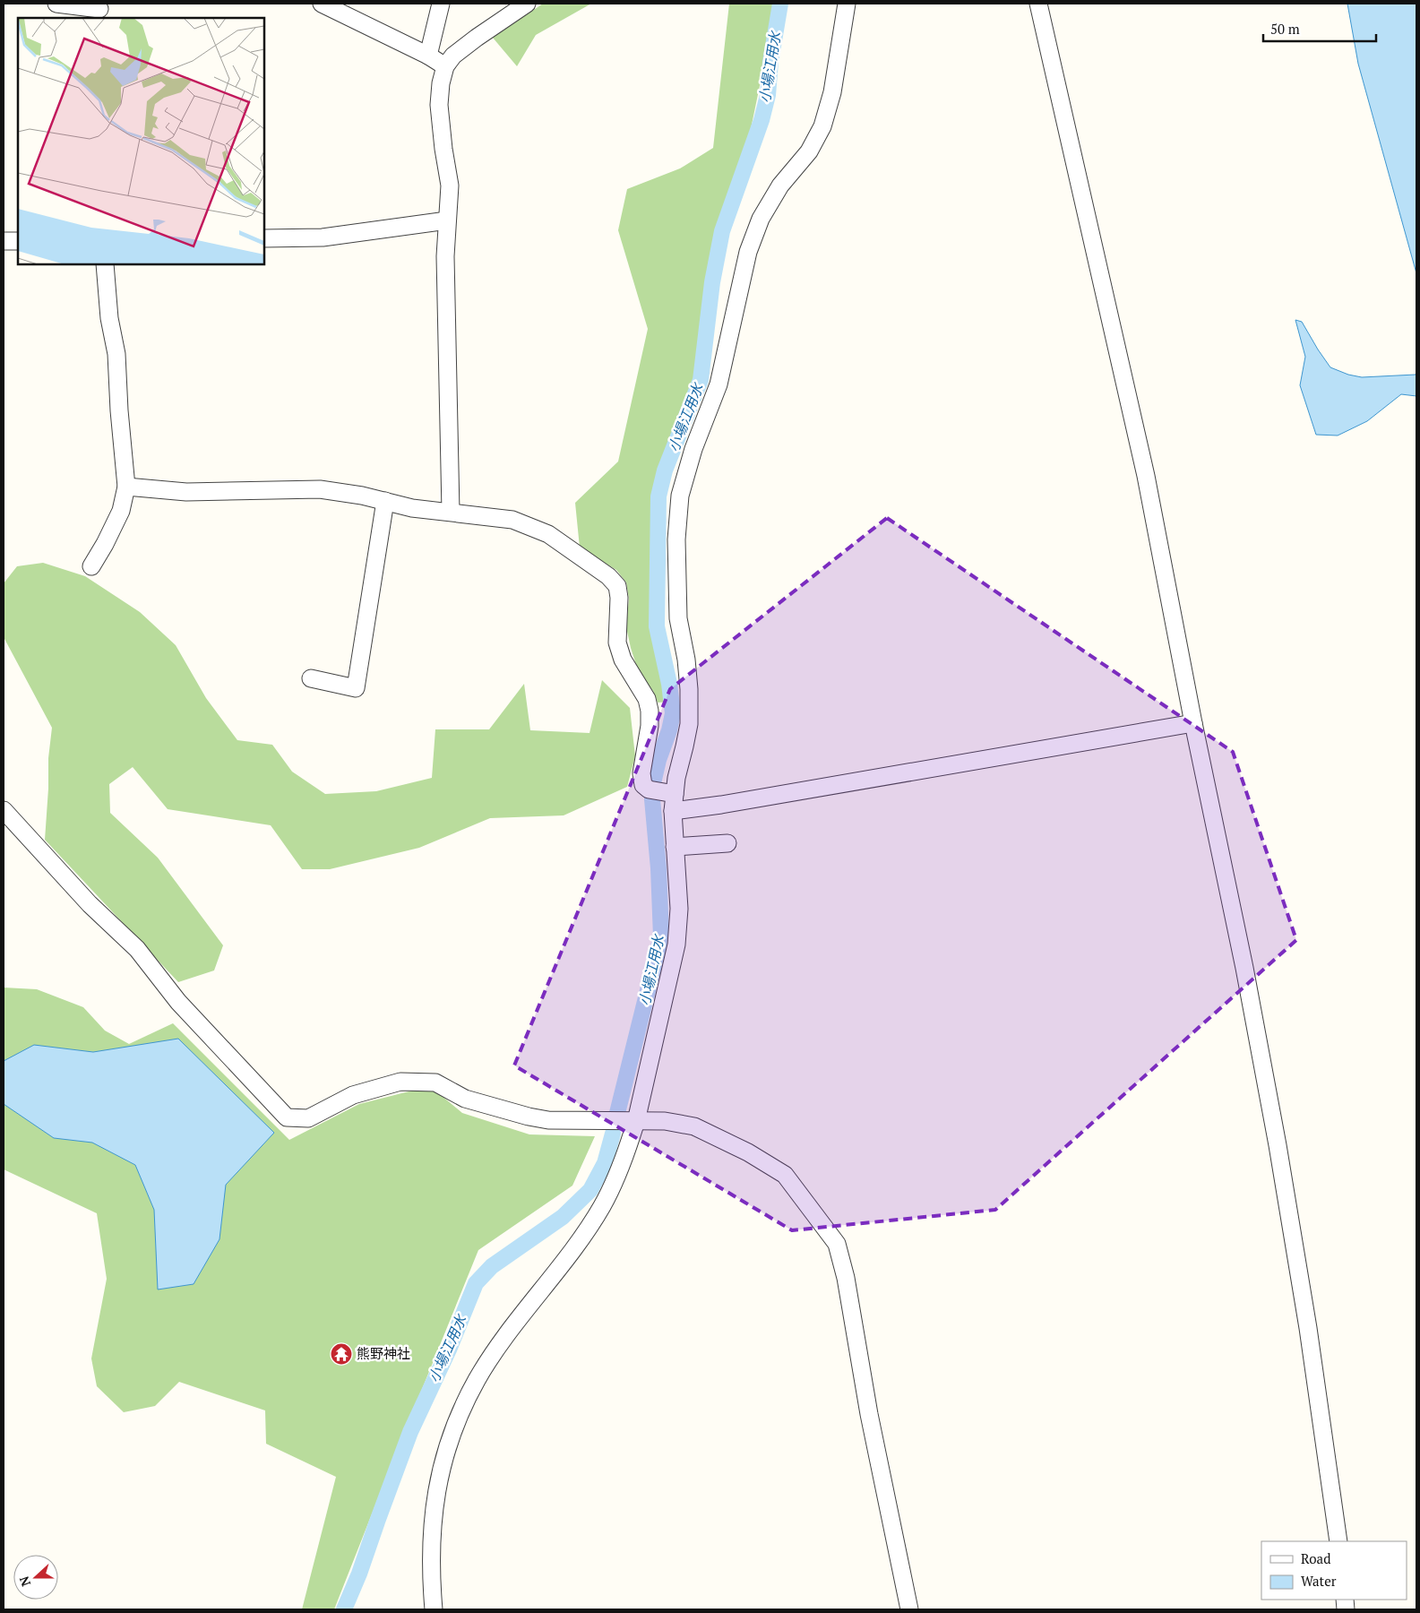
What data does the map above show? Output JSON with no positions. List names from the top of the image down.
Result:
{
  "water": ["小場江用水"],
  "places": {
    "temple": ["熊野神社"]
  },
  "legend": ["Road", "Water"],
  "scale_bar": "50 m",
  "north": "left"
}
